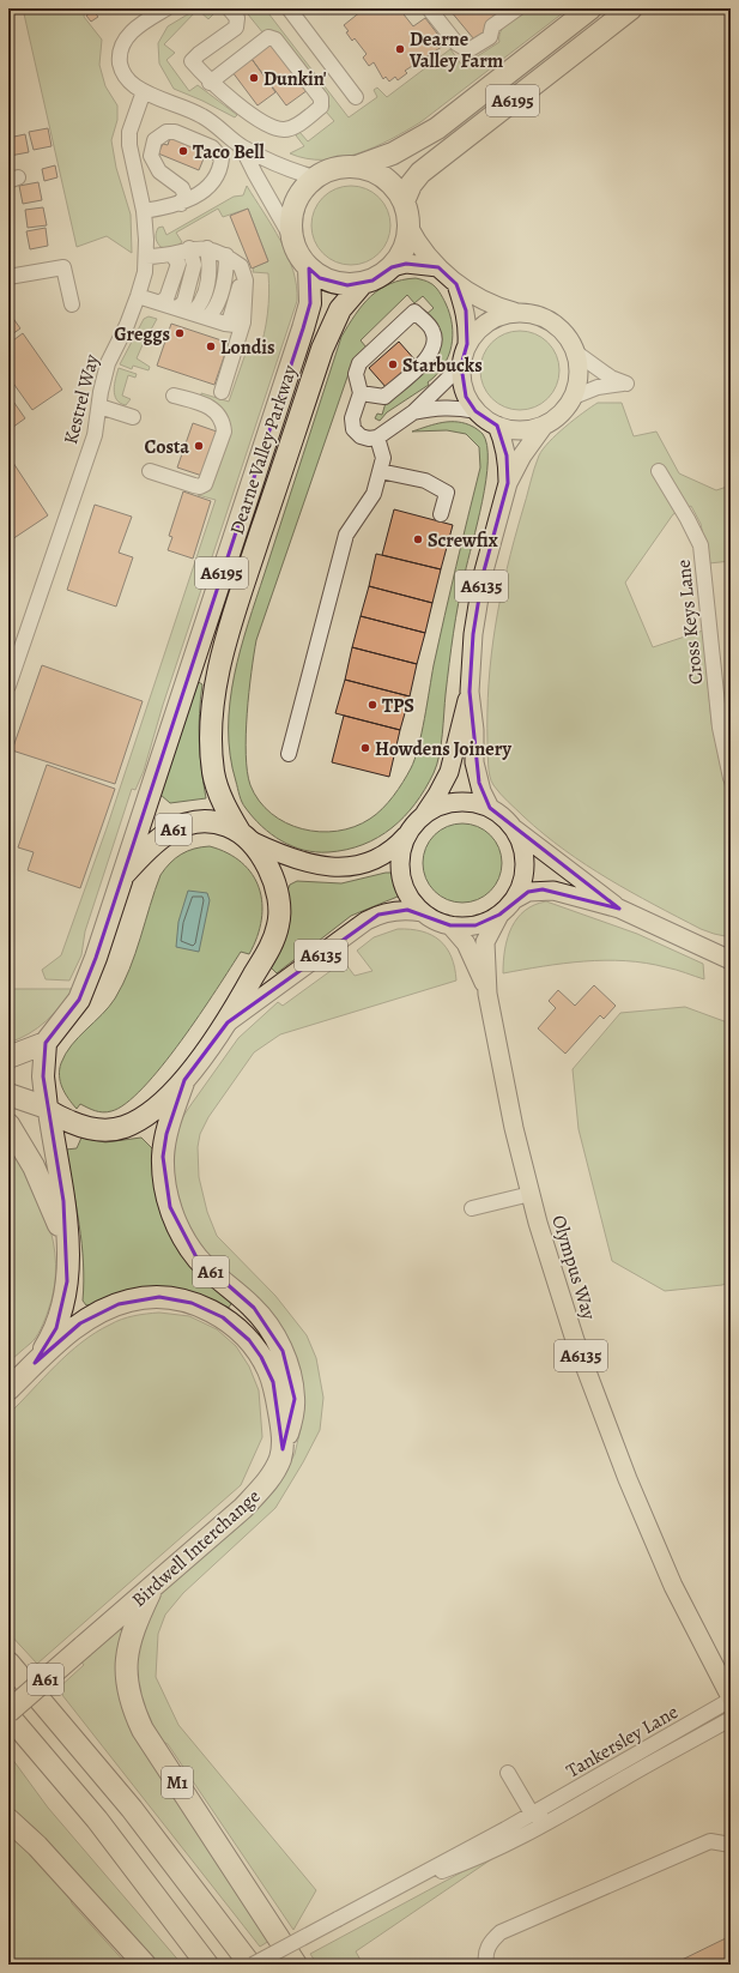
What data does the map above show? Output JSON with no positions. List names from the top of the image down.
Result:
{
  "streets": {
    "highway": [
      "A6195",
      "Dearne Valley Parkway",
      "A61",
      "Birdwell Interchange",
      "M1"
    ],
    "main road": ["A6135", "Olympus Way"],
    "street": ["Kestrel Way", "Cross Keys Lane", "Tankersley Lane"]
  },
  "crossings": [
    ["A6195", "Dearne Valley Parkway"],
    ["Dearne Valley Parkway", "A61"],
    ["A6135", "A61"],
    ["A6135", "Olympus Way"],
    ["A61", "Birdwell Interchange"],
    ["Olympus Way", "Tankersley Lane"],
    ["Birdwell Interchange", "M1"]
  ],
  "places": [
    "Dearne Valley Farm",
    "Dunkin'",
    "Taco Bell",
    "Greggs",
    "Londis",
    "Starbucks",
    "Costa",
    "Screwfix",
    "TPS",
    "Howdens Joinery"
  ]
}
